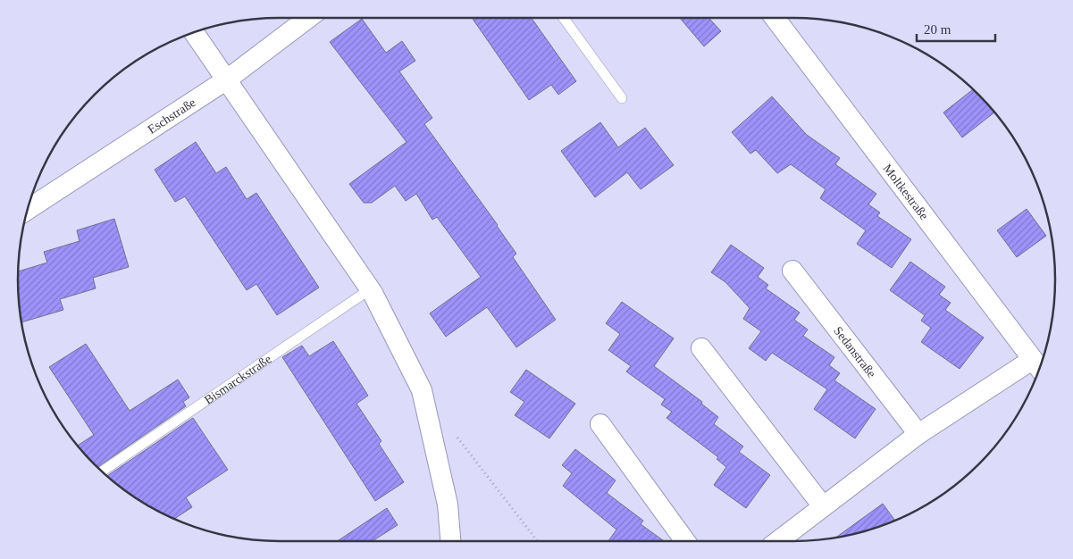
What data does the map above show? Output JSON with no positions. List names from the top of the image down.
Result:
{
  "streets": {
    "street": ["Eschstraße", "Moltkestraße", "Sedanstraße"],
    "lane": ["Bismarckstraße"]
  },
  "scale_bar": "20 m"
}
